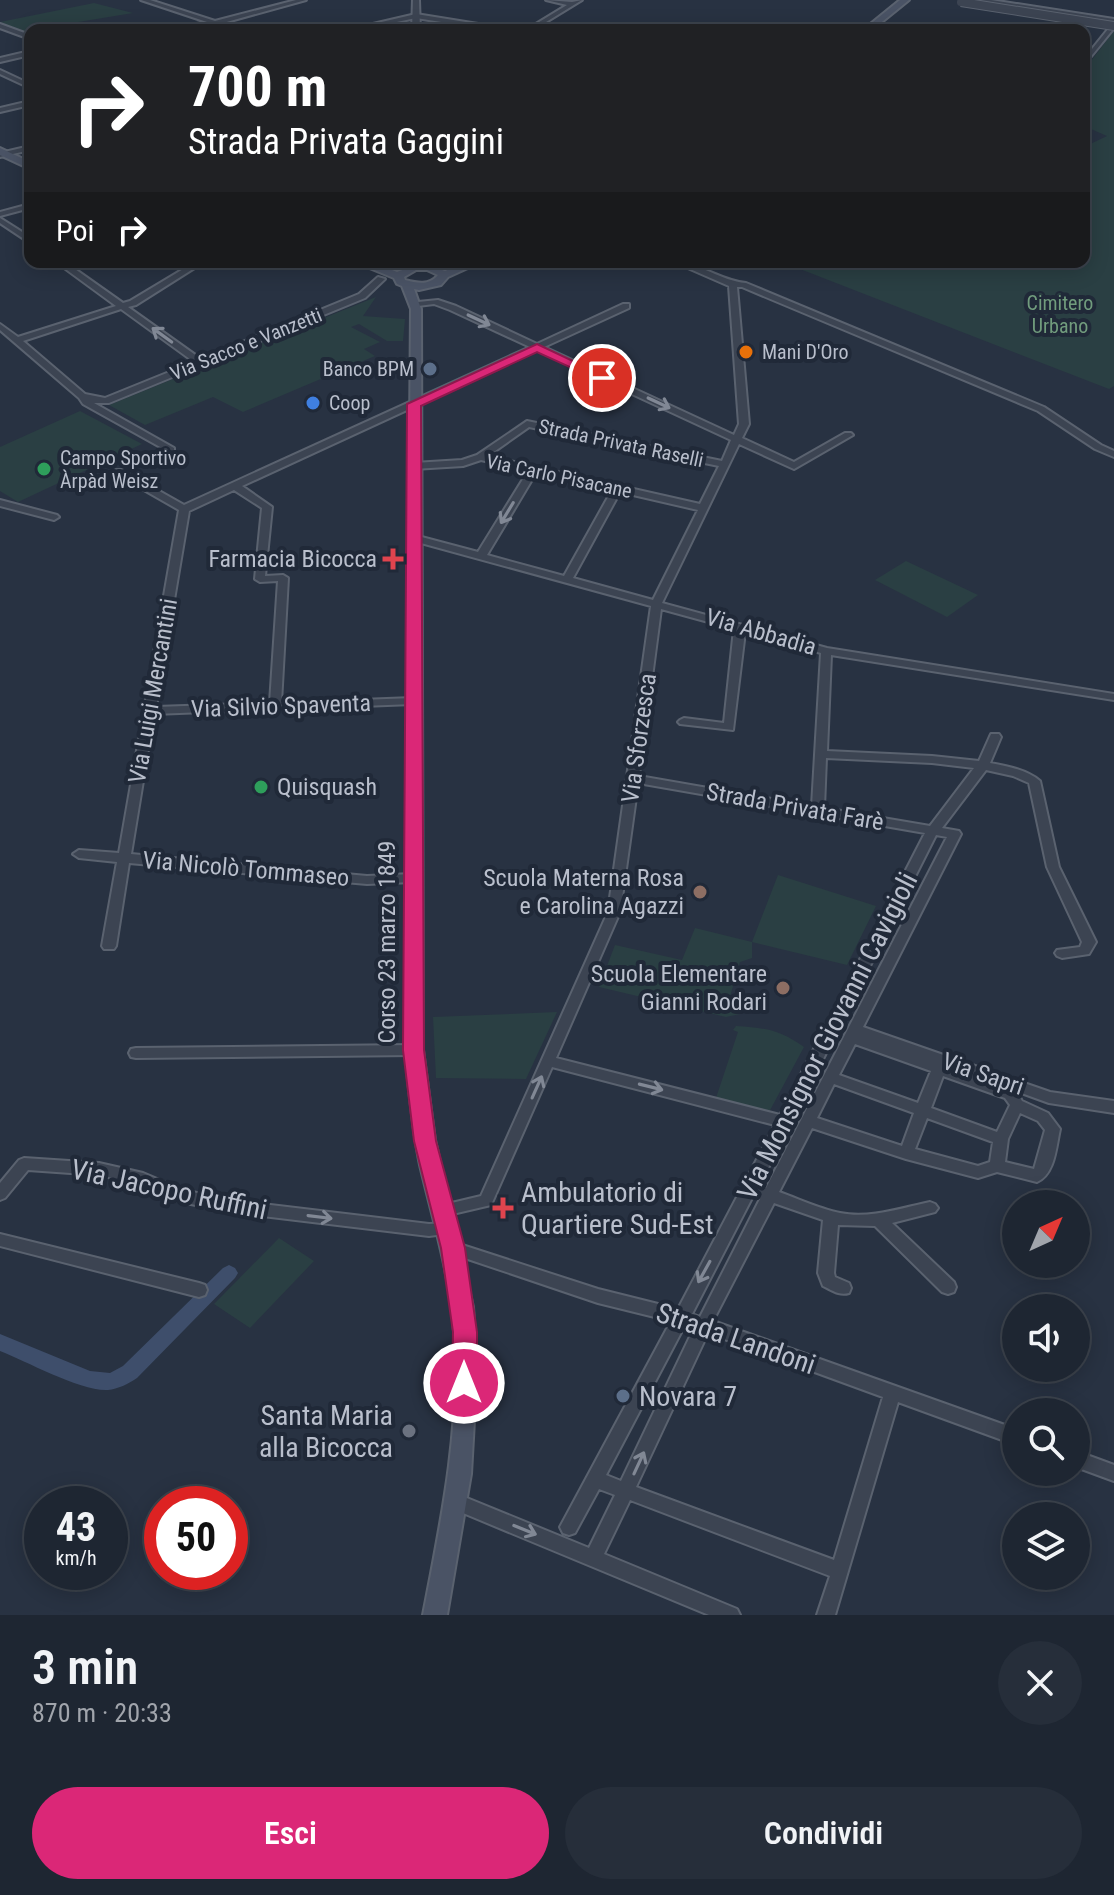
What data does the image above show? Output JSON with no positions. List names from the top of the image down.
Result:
{
  "streets": {
    "main road": ["Corso 23 marzo 1849"],
    "street": [
      "Via Sacco e Vanzetti",
      "Strada Privata Raselli",
      "Via Carlo Pisacane",
      "Via Abbadia",
      "Via Luigi Mercantini",
      "Via Silvio Spaventa",
      "Via Sforzesca",
      "Strada Privata Farè",
      "Via Nicolò Tommaseo",
      "Via Monsignor Giovanni Cavigioli",
      "Via Sapri",
      "Via Jacopo Ruffini",
      "Strada Landoni"
    ]
  },
  "crossings": [
    ["Strada Privata Raselli", "Via Carlo Pisacane"],
    ["Strada Privata Raselli", "Via Sforzesca"],
    ["Via Carlo Pisacane", "Via Sforzesca"],
    ["Via Carlo Pisacane", "Corso 23 marzo 1849"],
    ["Via Abbadia", "Via Sforzesca"],
    ["Via Abbadia", "Corso 23 marzo 1849"],
    ["Via Luigi Mercantini", "Via Silvio Spaventa"],
    ["Via Luigi Mercantini", "Via Nicolò Tommaseo"],
    ["Via Silvio Spaventa", "Corso 23 marzo 1849"],
    ["Via Sforzesca", "Strada Privata Farè"],
    ["Via Sforzesca", "Corso 23 marzo 1849"],
    ["Strada Privata Farè", "Via Monsignor Giovanni Cavigioli"],
    ["Via Nicolò Tommaseo", "Corso 23 marzo 1849"],
    ["Corso 23 marzo 1849", "Via Jacopo Ruffini"],
    ["Corso 23 marzo 1849", "Strada Landoni"],
    ["Via Monsignor Giovanni Cavigioli", "Via Sapri"],
    ["Via Monsignor Giovanni Cavigioli", "Strada Landoni"],
    ["Via Jacopo Ruffini", "Strada Landoni"]
  ],
  "parks": ["Cimitero Urbano"],
  "places": {
    "other": [
      "Mani D'Oro",
      "Banco BPM",
      "Coop",
      "Campo Sportivo Àrpàd Weisz",
      "Quisquash",
      "Scuola Materna Rosa e Carolina Agazzi",
      "Scuola Elementare Gianni Rodari",
      "Novara 7",
      "Santa Maria alla Bicocca"
    ],
    "health": ["Farmacia Bicocca", "Ambulatorio di Quartiere Sud-Est"]
  },
  "north": "top right",
  "page": {
    "turn": ["700 m", "Strada Privata Gaggini"],
    "then": "Poi",
    "speed": "43 km/h",
    "limit": "50",
    "heading": ["3 min", "870 m · 20:33"],
    "buttons": ["Esci", "Condividi"]
  }
}
